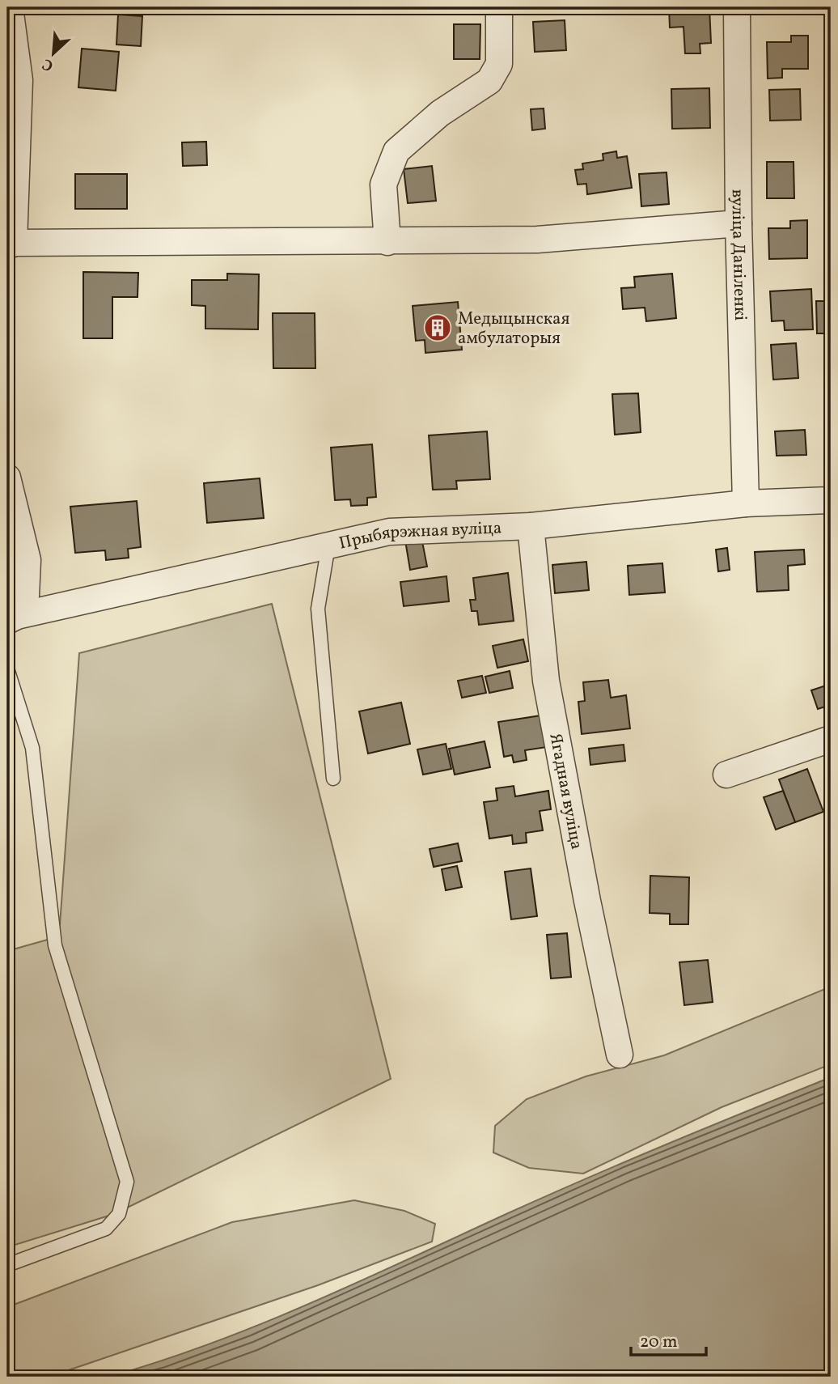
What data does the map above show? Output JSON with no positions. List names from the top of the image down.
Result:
{
  "streets": {
    "street": ["вуліца Даніленкі", "Прыбярэжная вуліца", "Ягадная вуліца"]
  },
  "crossings": [
    ["вуліца Даніленкі", "Прыбярэжная вуліца"],
    ["Прыбярэжная вуліца", "Ягадная вуліца"]
  ],
  "places": {
    "building": ["Медыцынская амбулаторыя"]
  },
  "scale_bar": "20 m",
  "north": "bottom left"
}
